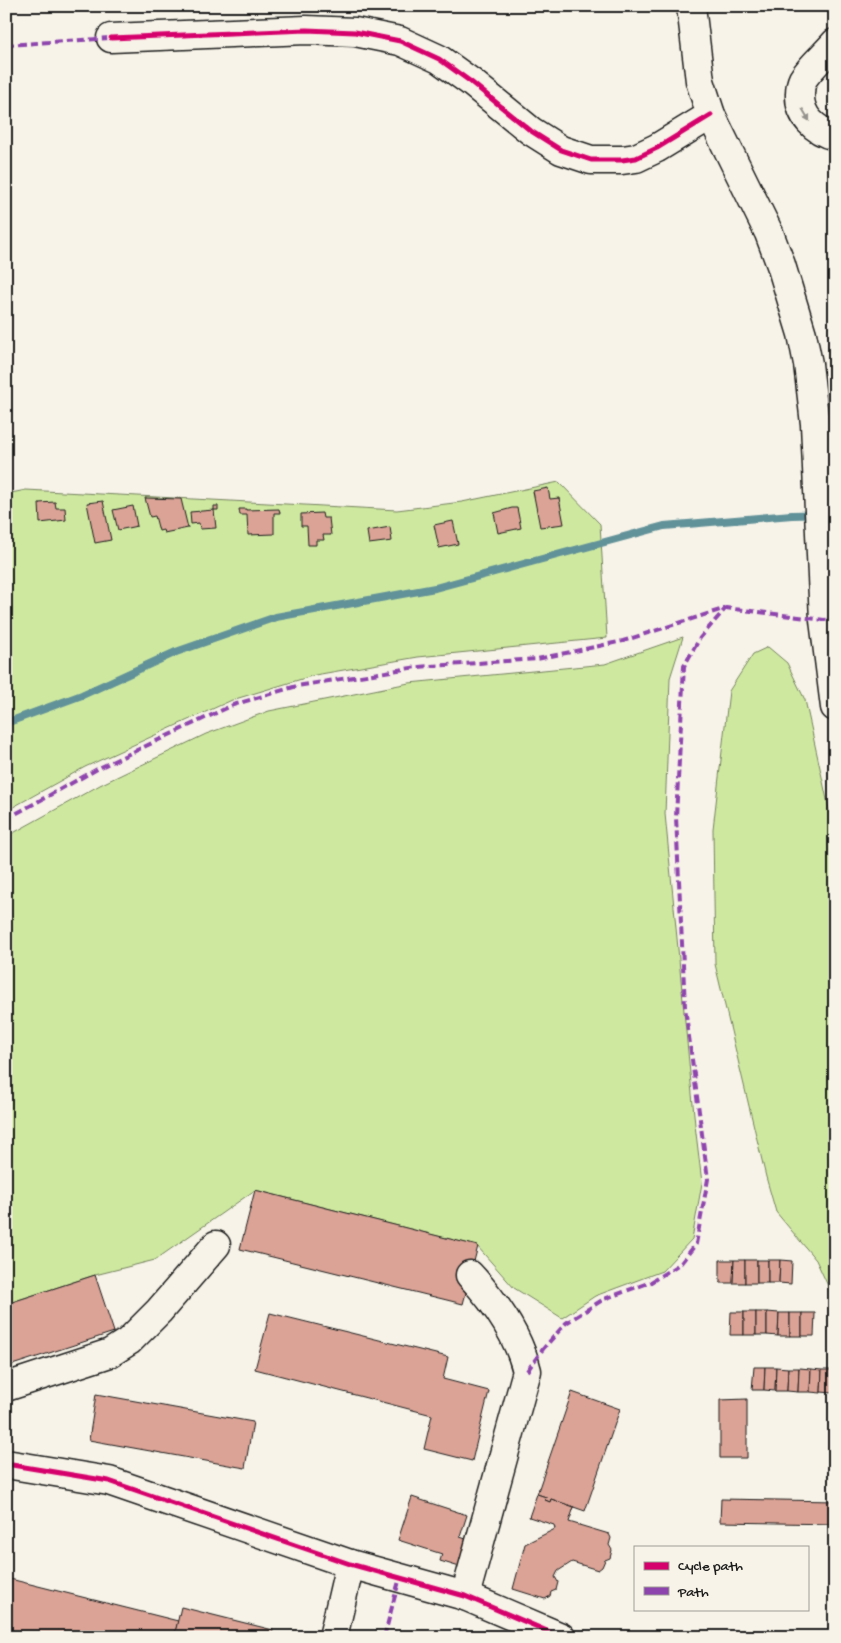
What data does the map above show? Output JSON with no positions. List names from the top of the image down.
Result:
{
  "legend": ["Cycle path", "Path"]
}
